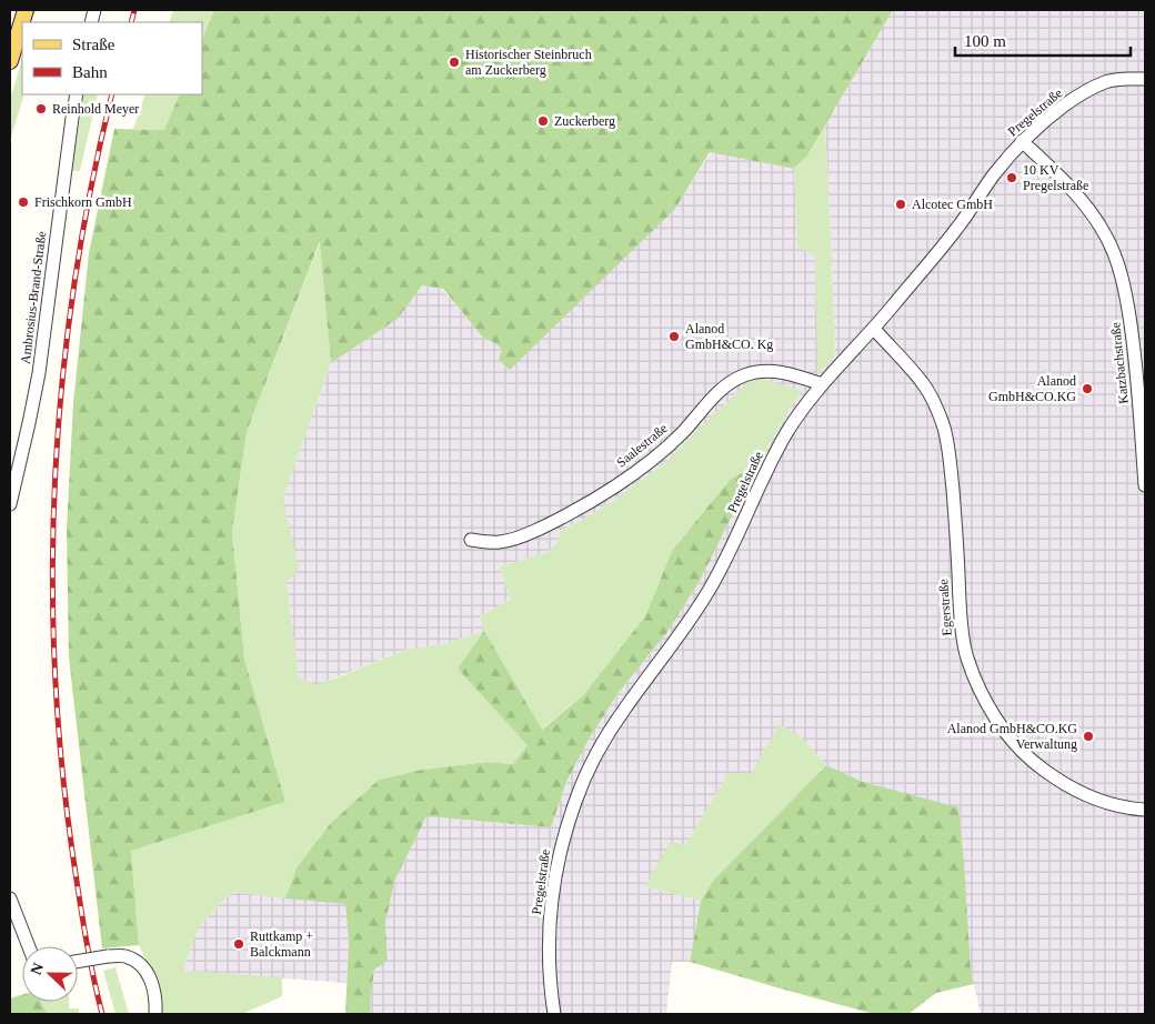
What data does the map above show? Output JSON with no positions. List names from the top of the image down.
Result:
{
  "streets": {
    "street": [
      "Pregelstraße",
      "Ambrosius-Brand-Straße",
      "Katzbachstraße",
      "Saalestraße",
      "Egerstraße"
    ]
  },
  "crossings": [
    ["Pregelstraße", "Katzbachstraße"],
    ["Pregelstraße", "Saalestraße"],
    ["Pregelstraße", "Egerstraße"]
  ],
  "places": [
    "Historischer Steinbruch am Zuckerberg",
    "Reinhold Meyer",
    "Zuckerberg",
    "10 KV Pregelstraße",
    "Frischkorn GmbH",
    "Alcotec GmbH",
    "Alanod GmbH&CO. Kg",
    "Alanod GmbH&CO.KG",
    "Alanod GmbH&CO.KG Verwaltung",
    "Ruttkamp + Balckmann"
  ],
  "legend": ["Straße", "Bahn"],
  "scale_bar": "100 m",
  "north": "left"
}
